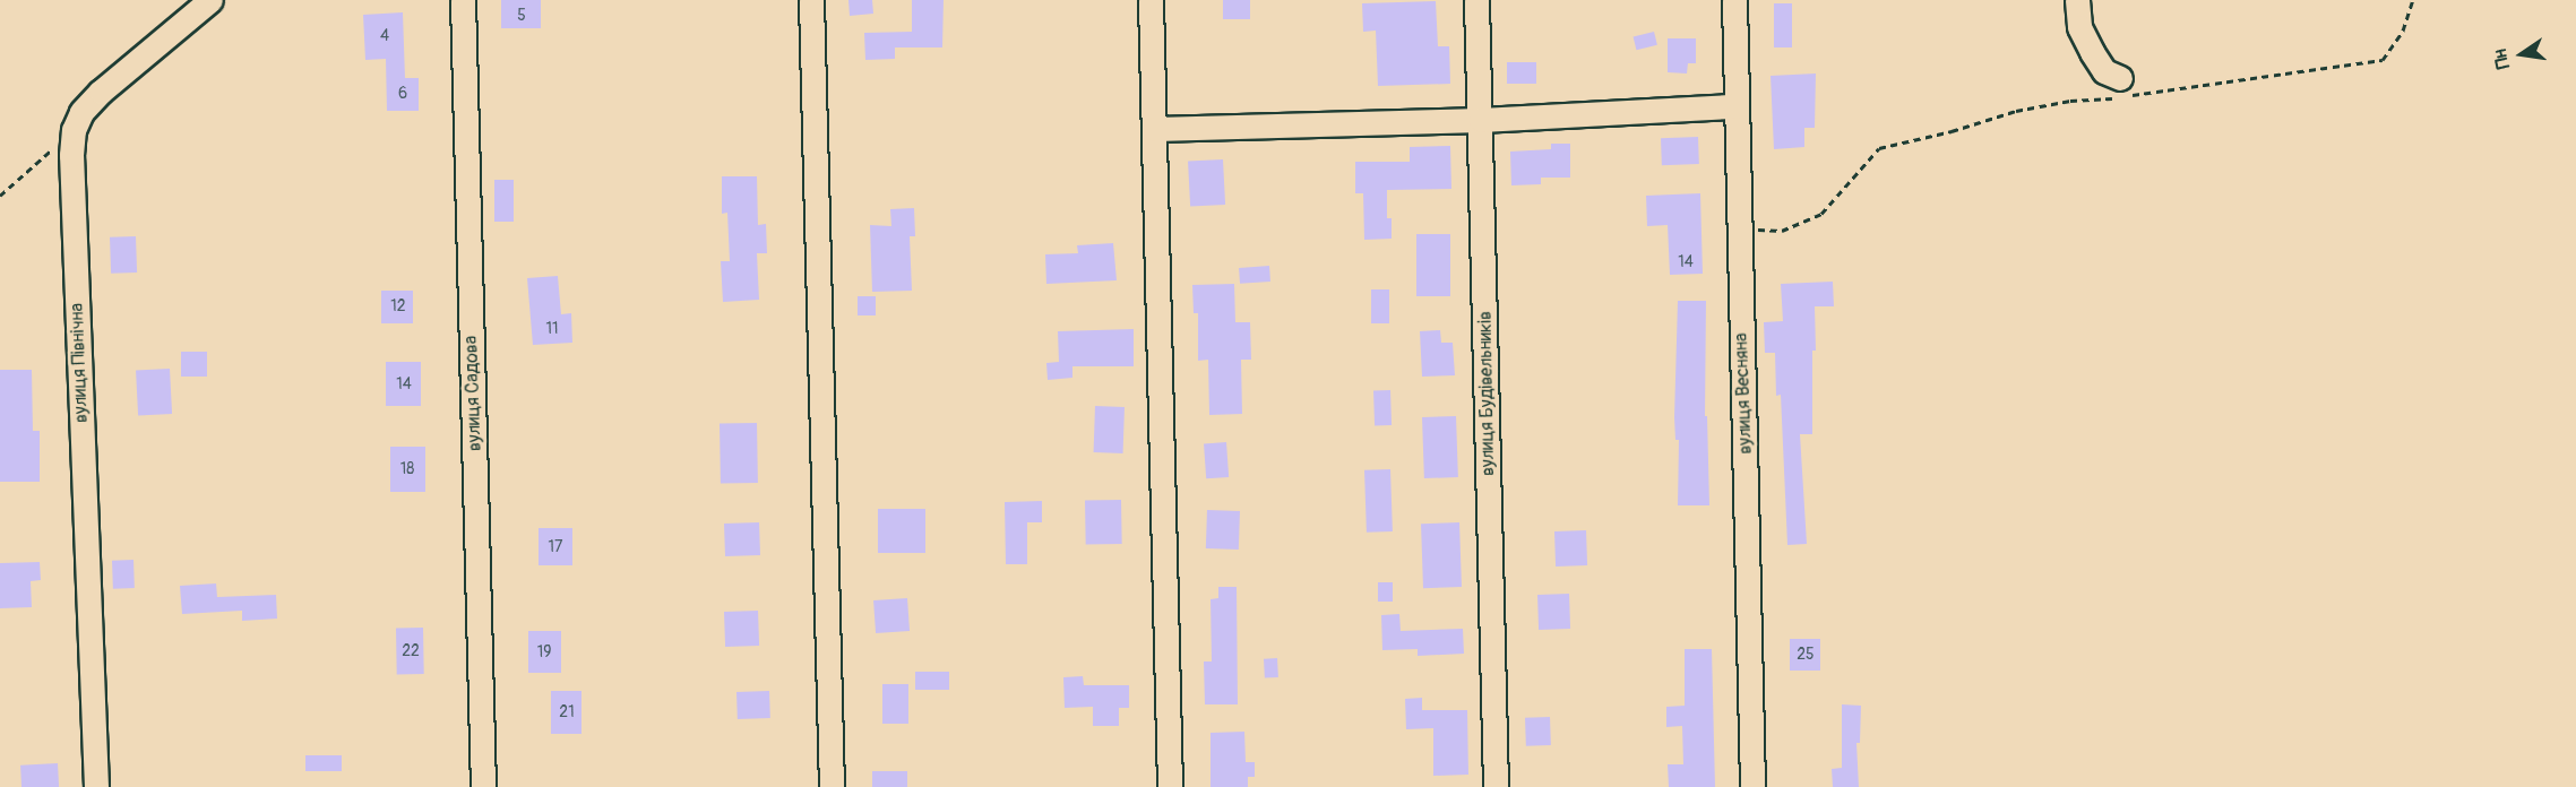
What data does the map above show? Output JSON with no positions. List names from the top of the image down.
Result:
{
  "streets": {
    "street": [
      "вулиця Північна",
      "вулиця Садова",
      "вулиця Будівельників",
      "вулиця Весняна"
    ]
  },
  "house_numbers": [
    "5",
    "4",
    "6",
    "14",
    "12",
    "11",
    "14",
    "18",
    "17",
    "22",
    "19",
    "25",
    "21"
  ],
  "north": "left"
}
